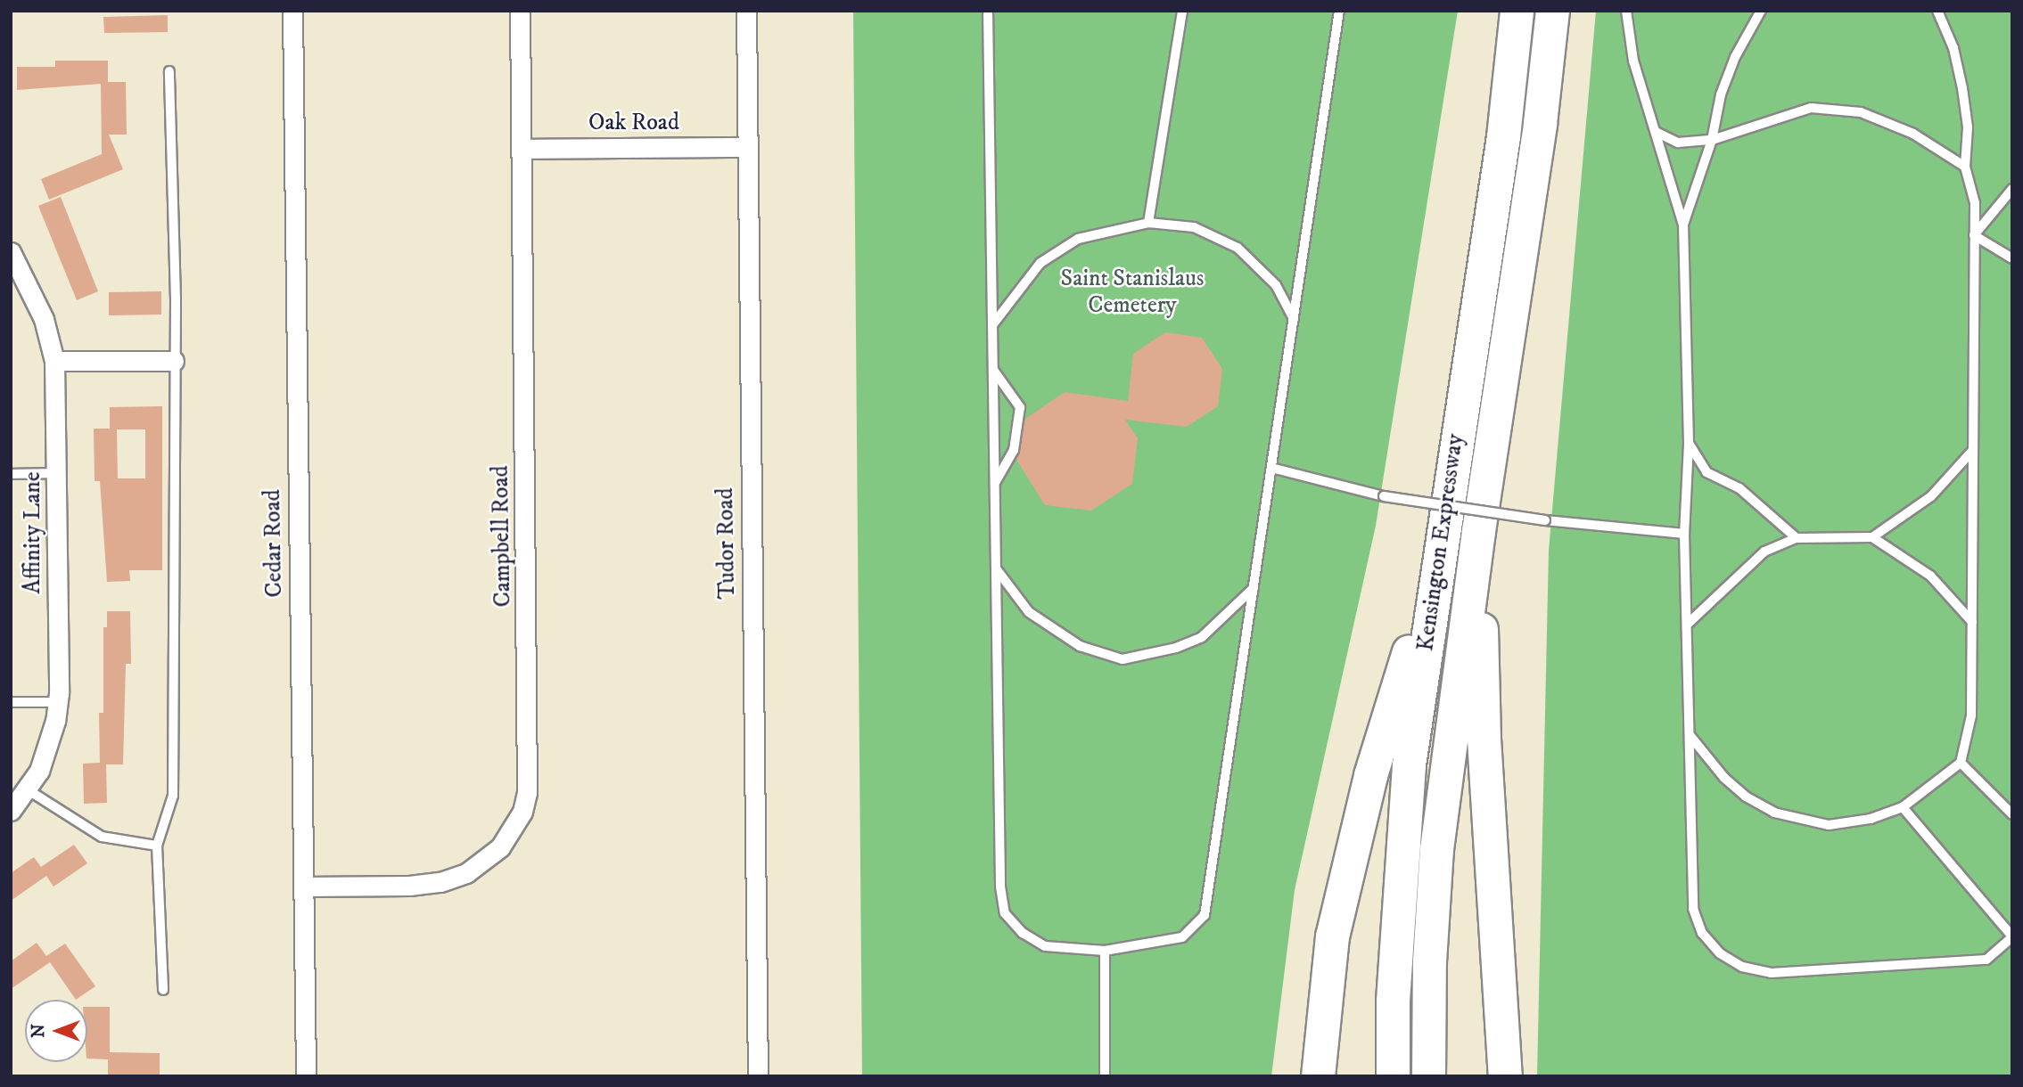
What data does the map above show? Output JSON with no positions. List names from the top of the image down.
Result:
{
  "streets": {
    "highway": ["Kensington Expressway"],
    "street": [
      "Oak Road",
      "Affinity Lane",
      "Campbell Road",
      "Cedar Road",
      "Tudor Road"
    ]
  },
  "crossings": [
    ["Oak Road", "Campbell Road"],
    ["Oak Road", "Tudor Road"],
    ["Campbell Road", "Cedar Road"]
  ],
  "parks": ["Saint Stanislaus Cemetery"],
  "north": "left"
}
